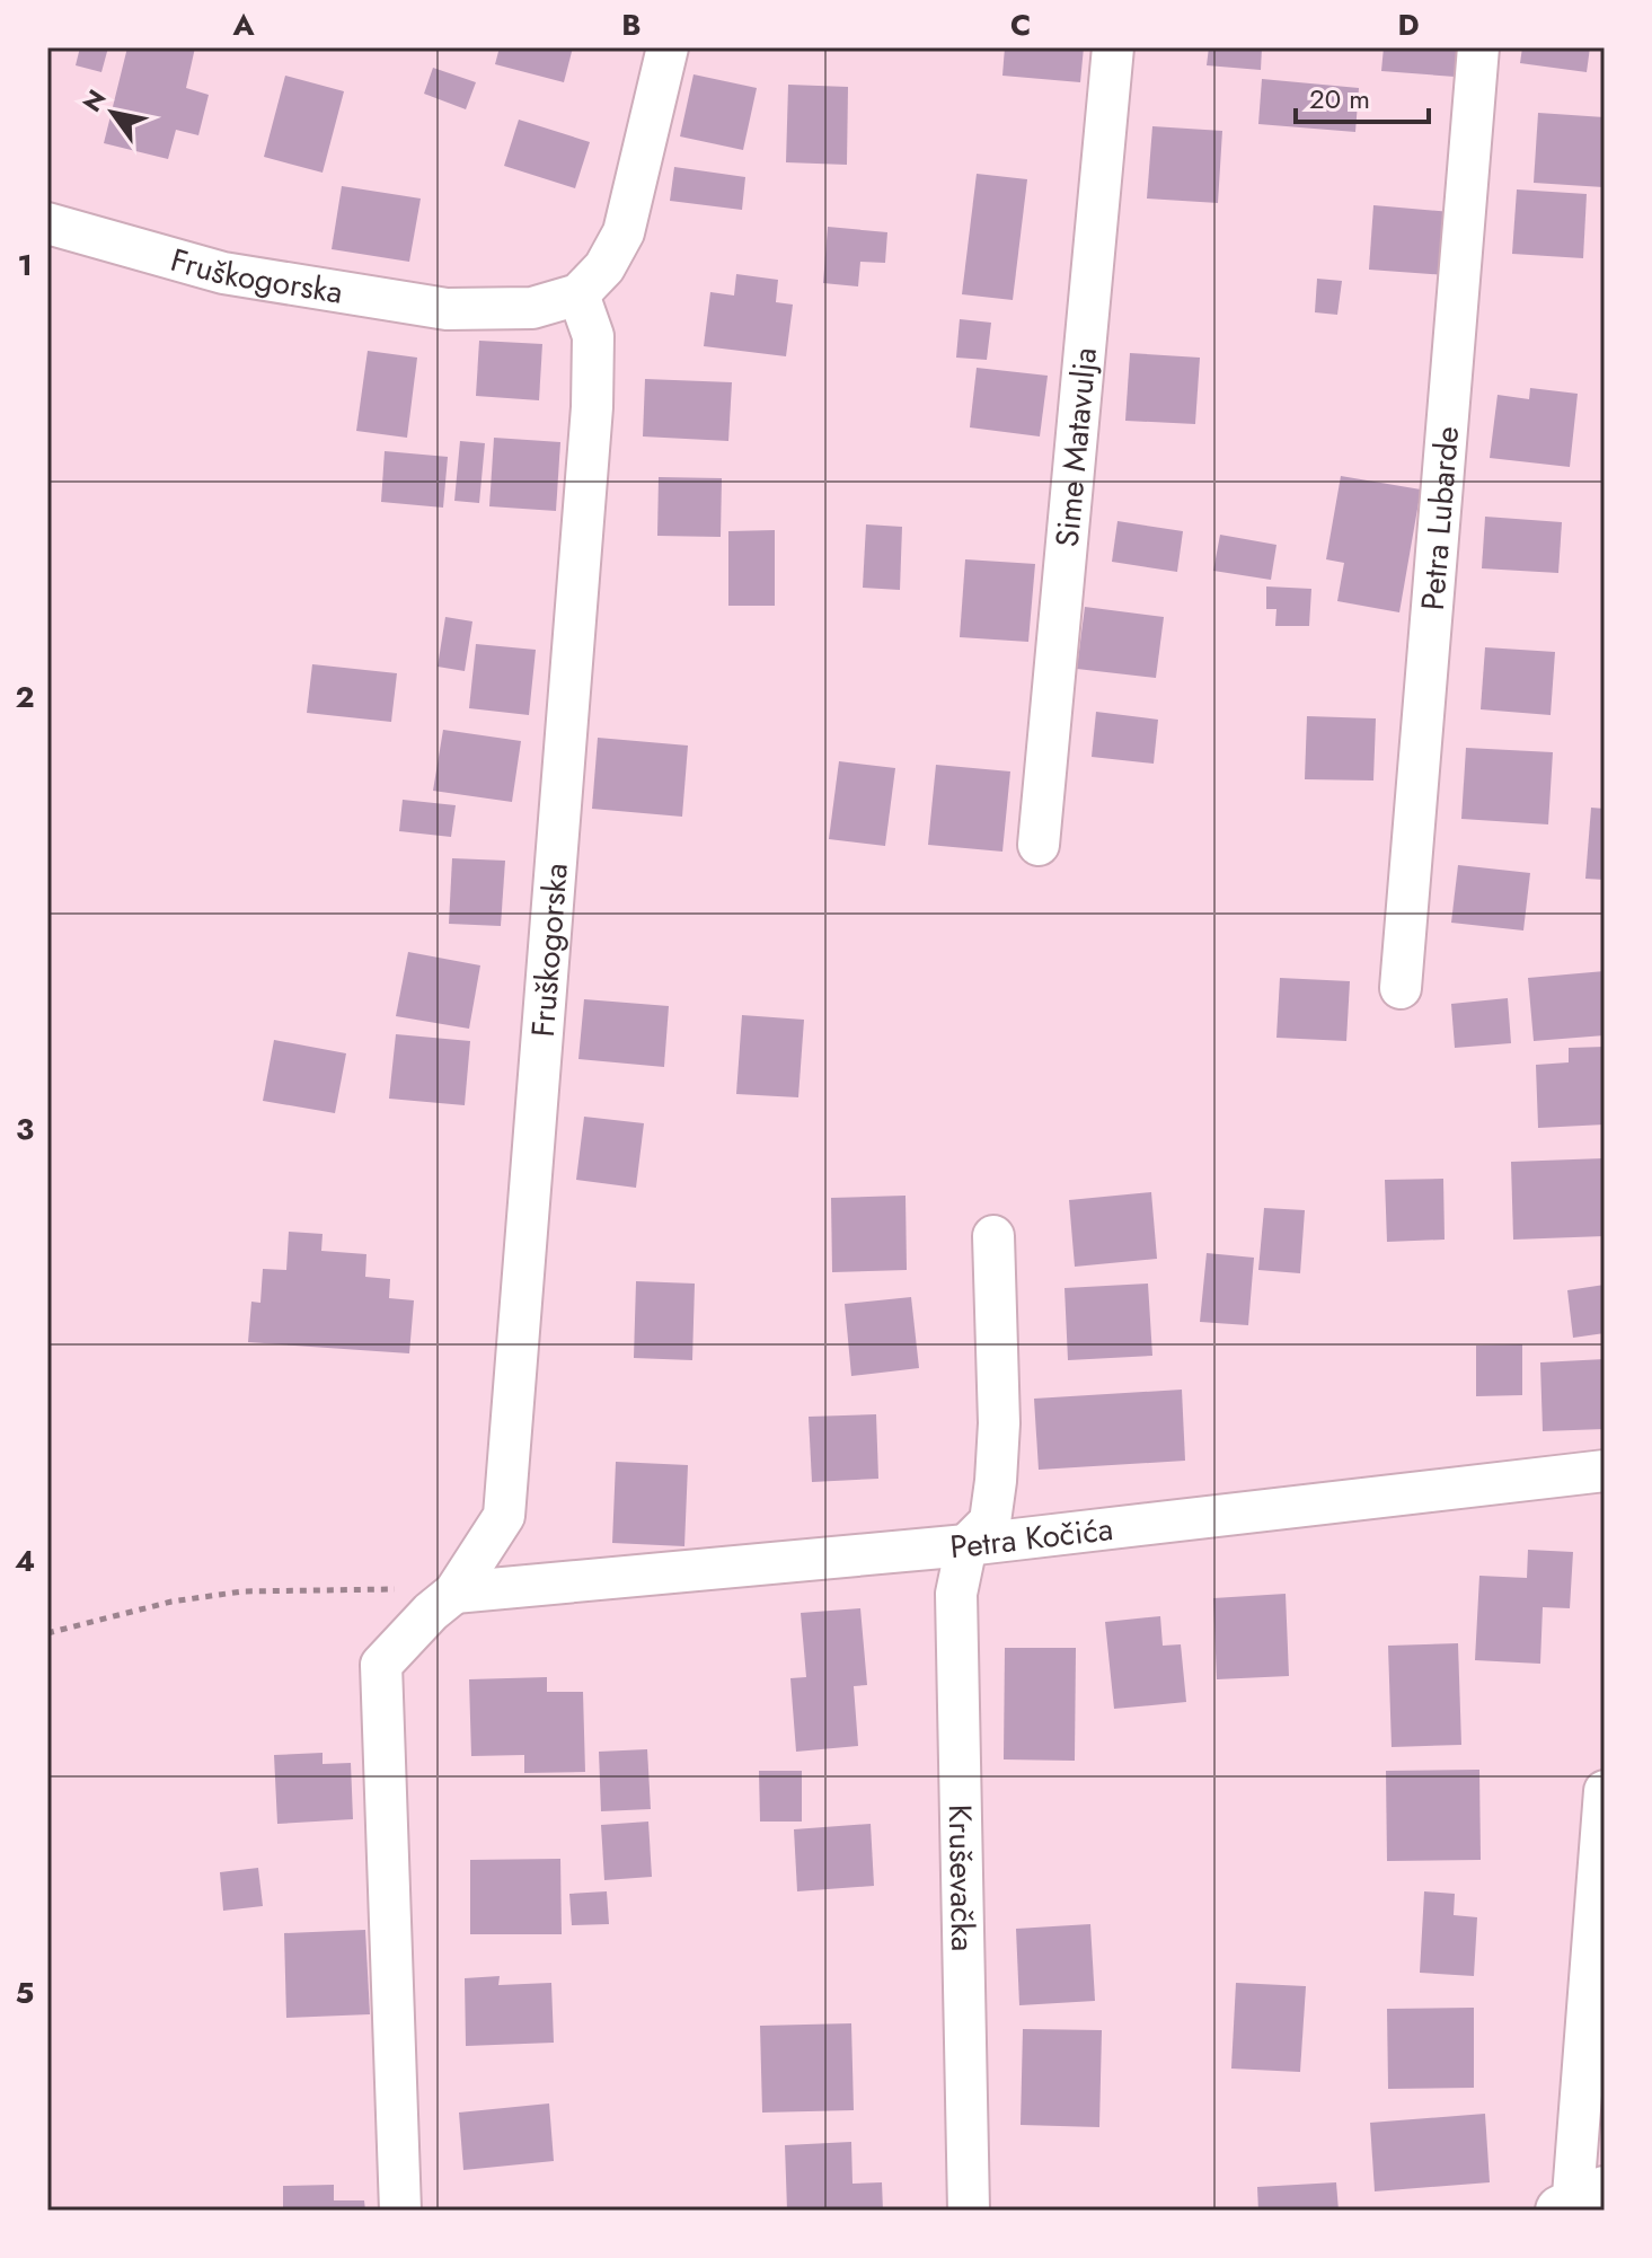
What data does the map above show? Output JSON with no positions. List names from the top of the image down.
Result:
{
  "streets": {
    "street": [
      "Fruškogorska",
      "Sime Matavulja",
      "Petra Lubarde",
      "Petra Kočića",
      "Kruševačka"
    ]
  },
  "crossings": [
    ["Fruškogorska", "Petra Kočića"],
    ["Petra Kočića", "Kruševačka"]
  ],
  "scale_bar": "20 m",
  "north": "top left",
  "grid": {
    "columns": [
      "A",
      "B",
      "C",
      "D"
    ],
    "rows": [
      "1",
      "2",
      "3",
      "4",
      "5"
    ]
  }
}
